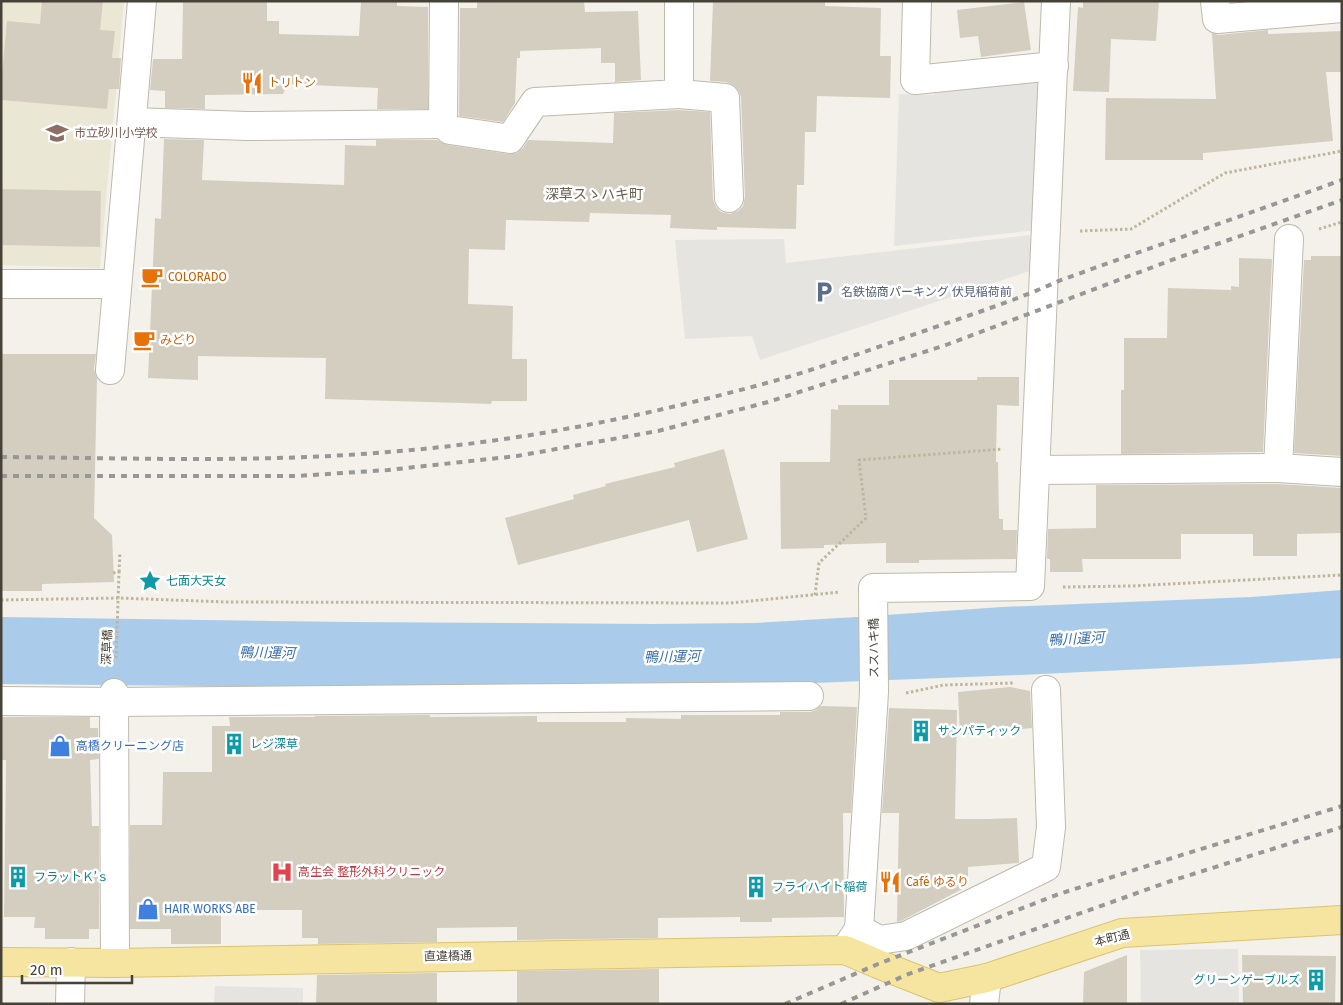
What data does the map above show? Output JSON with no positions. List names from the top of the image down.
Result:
{
  "streets": {
    "main road": ["本町通", "直違橋通"],
    "street": ["ススハキ橋"],
    "path": ["深草橋"]
  },
  "crossings": [
    ["ススハキ橋", "直違橋通"],
    ["本町通", "直違橋通"]
  ],
  "districts": ["深草スゝハキ町"],
  "water": ["鴨川運河"],
  "places": {
    "restaurant": ["トリトン", "Café ゆるり"],
    "school or university": ["市立砂川小学校"],
    "cafe": ["COLORADO", "みどり"],
    "parking": ["名鉄協商パーキング 伏見稲荷前"],
    "place": ["七面大天女"],
    "building": [
      "サンパティック",
      "レジ深草",
      "フラットＫ’ｓ",
      "フライハイト稲荷",
      "グリーンゲーブルズ"
    ],
    "shop": ["高橋クリーニング店", "HAIR WORKS ABE"],
    "hospital": ["高生会 整形外科クリニック"]
  },
  "scale_bar": "20 m"
}
